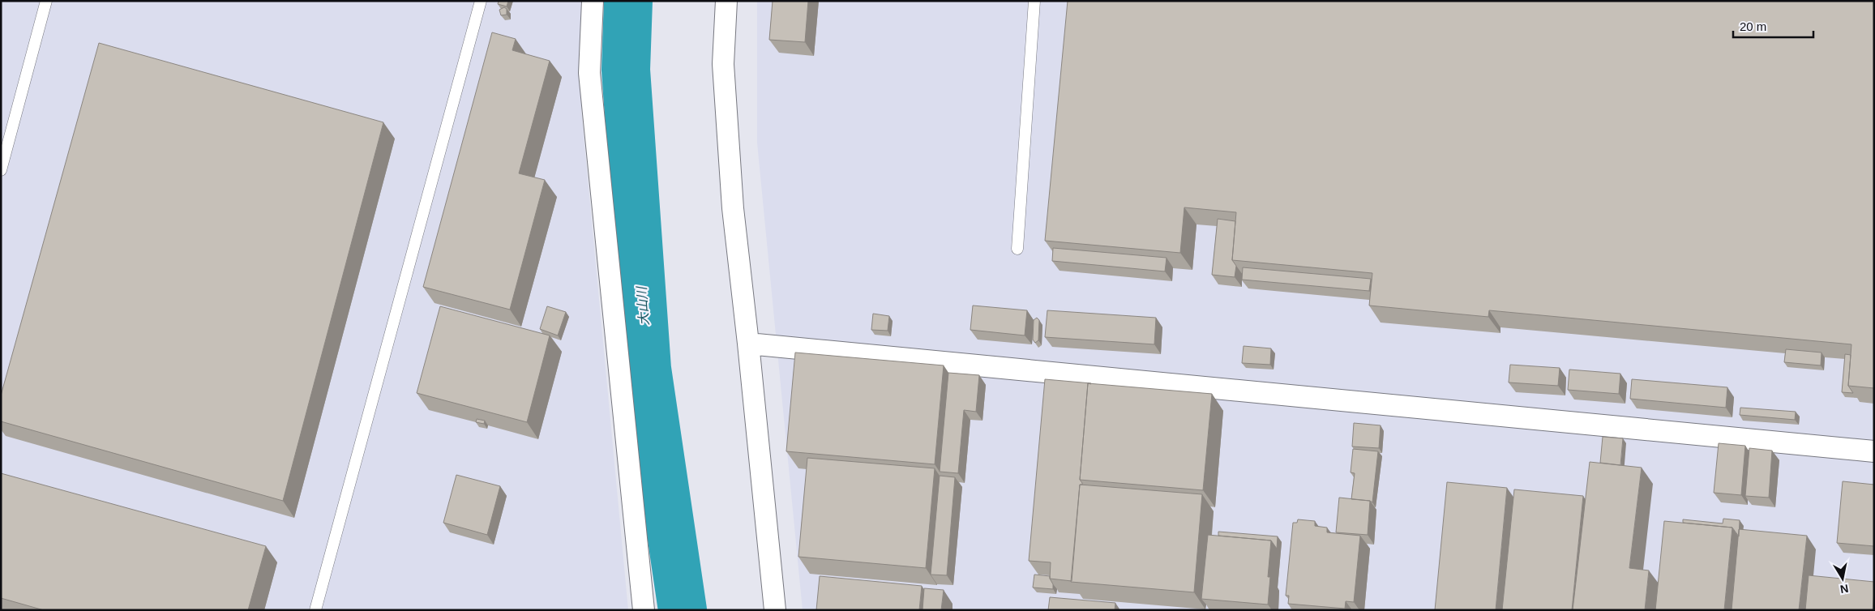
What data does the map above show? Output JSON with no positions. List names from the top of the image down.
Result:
{
  "water": ["大山川"],
  "scale_bar": "20 m",
  "north": "bottom"
}
